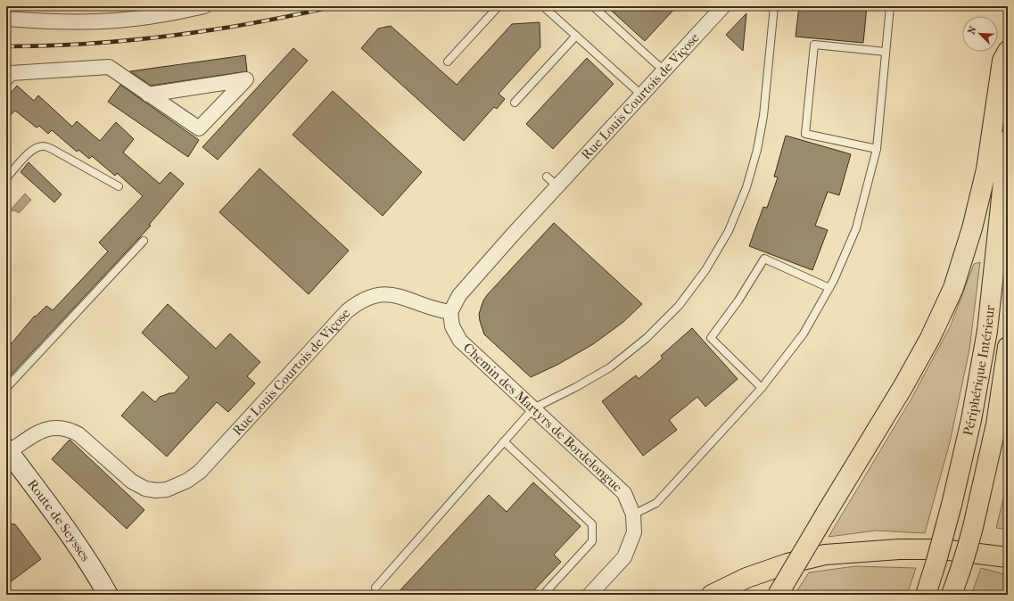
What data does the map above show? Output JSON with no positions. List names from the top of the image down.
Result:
{
  "streets": {
    "highway": ["Périphérique Intérieur"],
    "main road": ["Route de Seysses"],
    "street": ["Rue Louis Courtois de Viçose", "Chemin des Martyrs de Bordelongue"]
  },
  "crossings": [
    ["Rue Louis Courtois de Viçose", "Chemin des Martyrs de Bordelongue"],
    ["Rue Louis Courtois de Viçose", "Route de Seysses"]
  ],
  "north": "top left"
}
